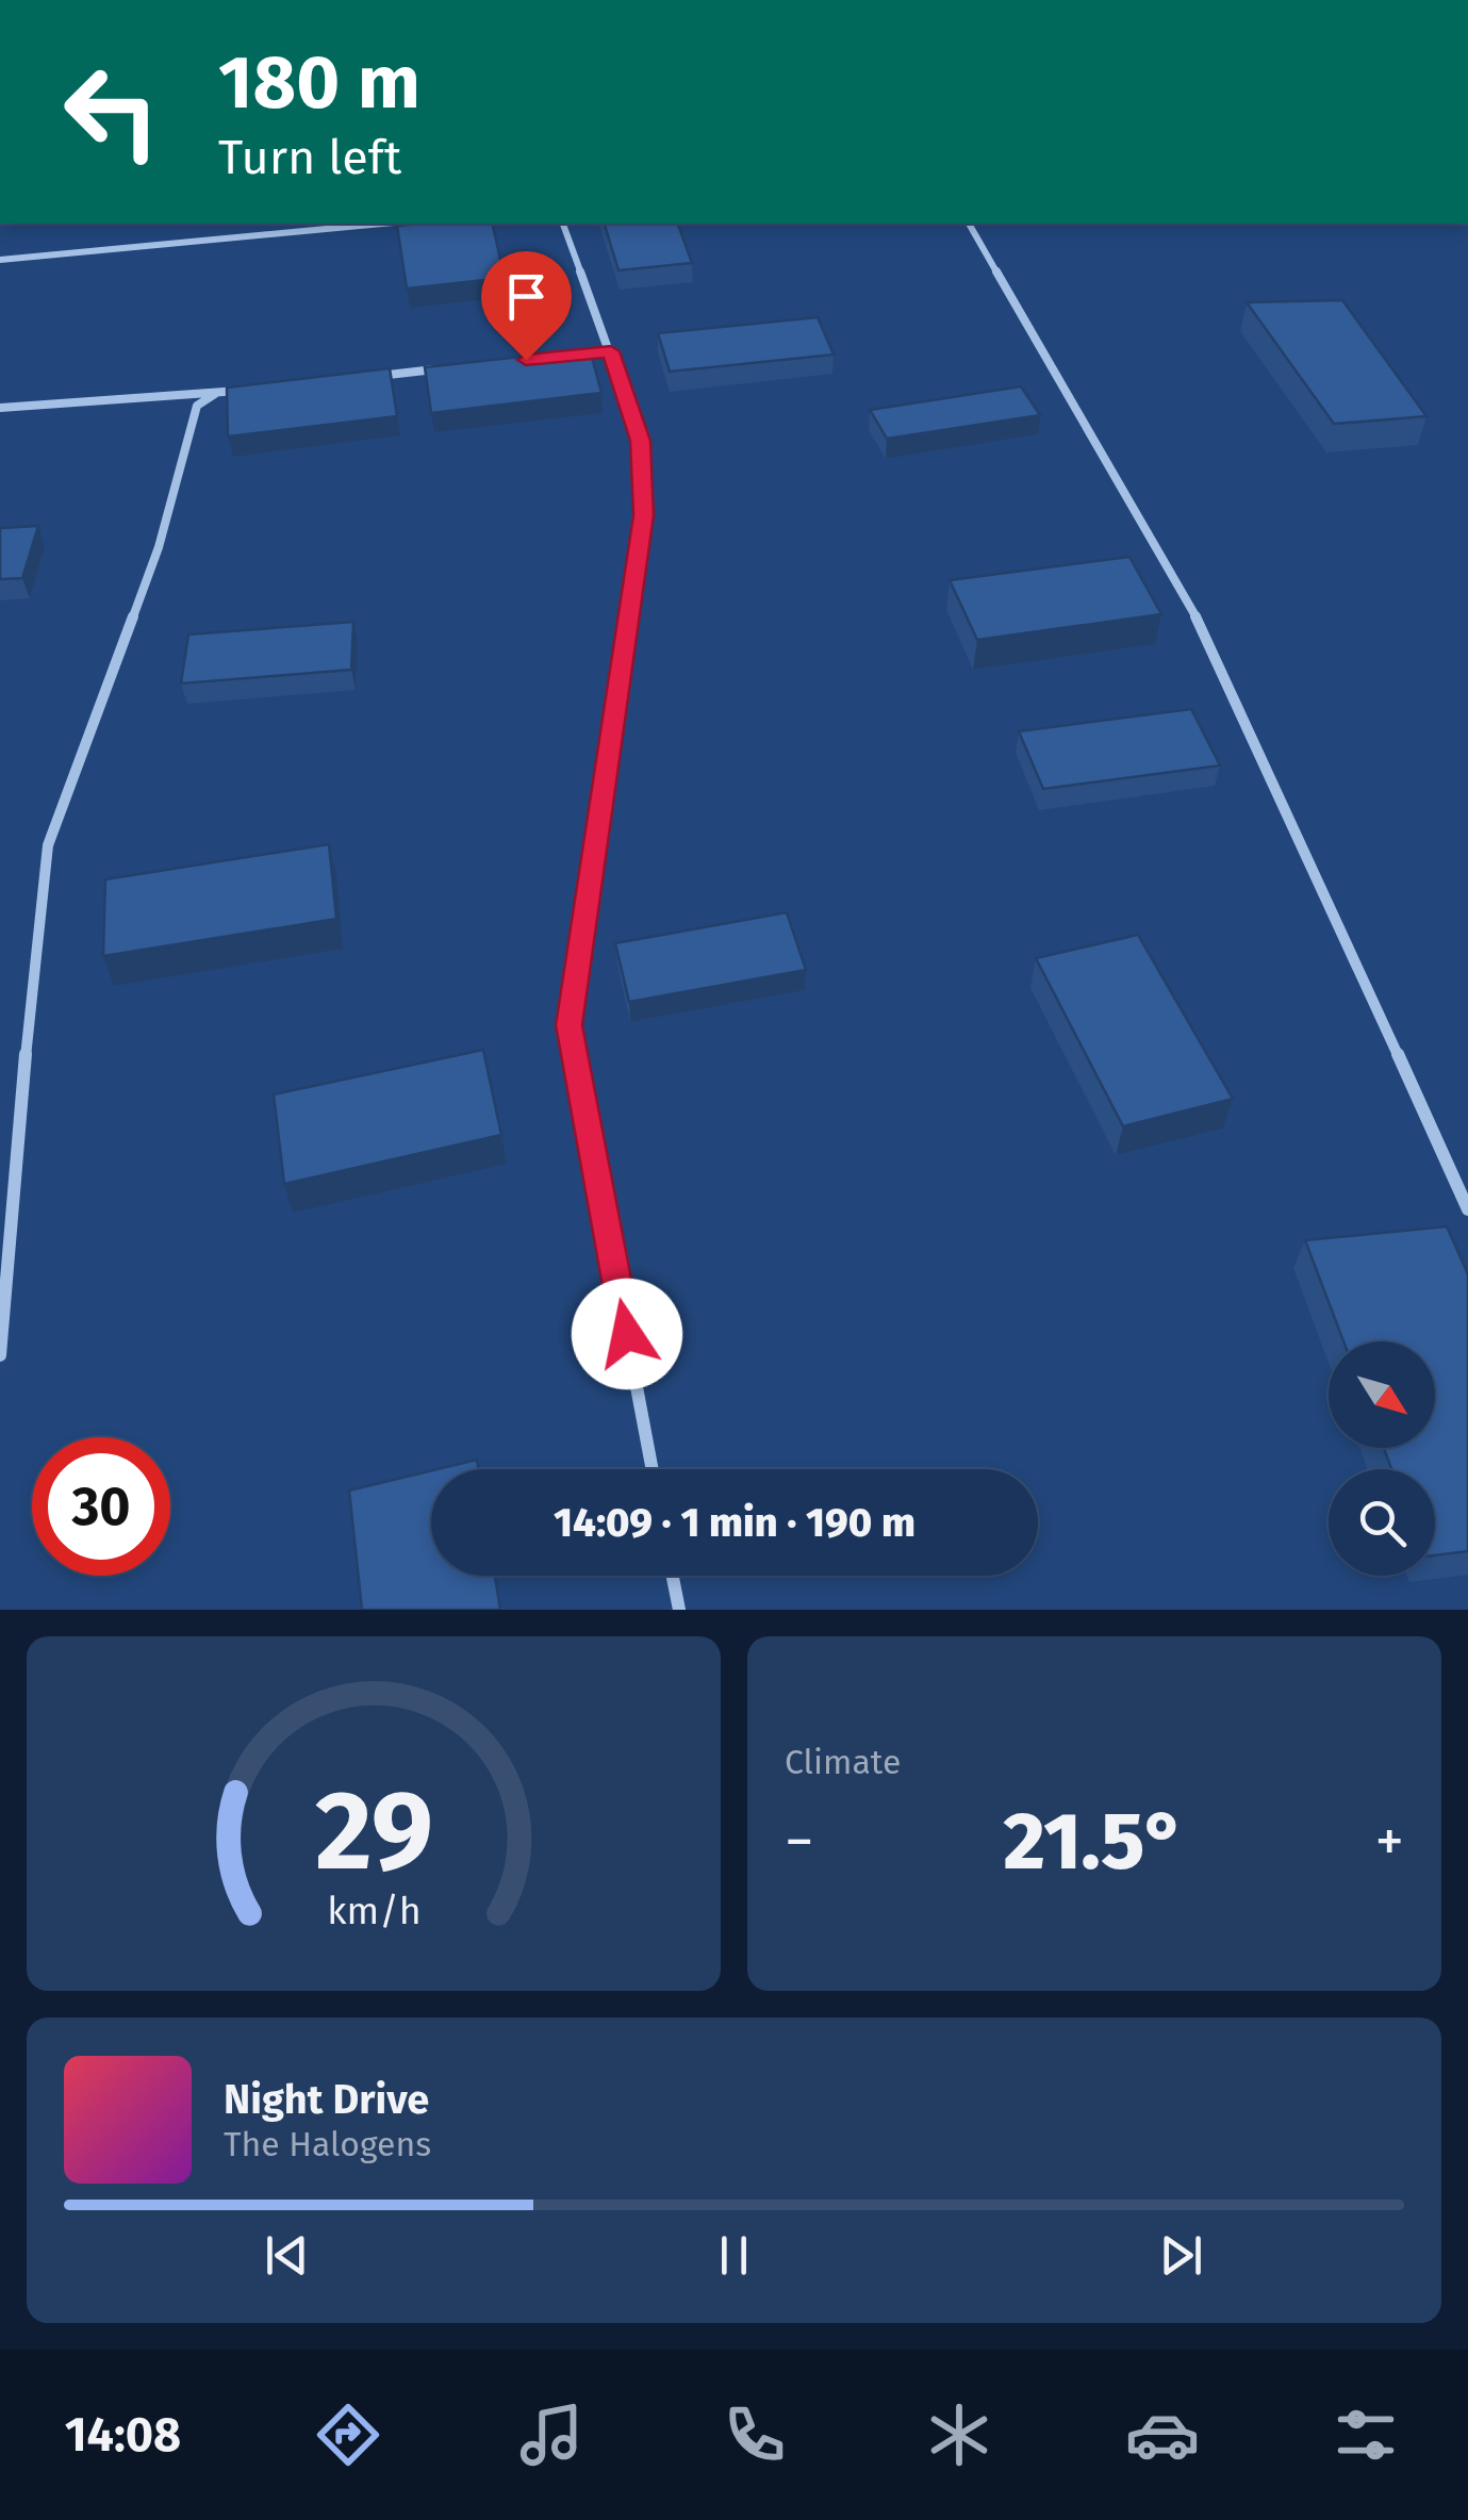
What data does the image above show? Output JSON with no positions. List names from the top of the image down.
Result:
{
  "north": "bottom right",
  "page": {
    "turn": ["180 m", "Turn left"],
    "limit": "30",
    "trip": "14:09 · 1 min · 190 m",
    "tile": "Climate",
    "heat": ["−", "21.5°", "+"],
    "song": ["Night Drive", "The Halogens"],
    "tabs": "14:08",
    "gauge": ["29", "km/h"]
  }
}
